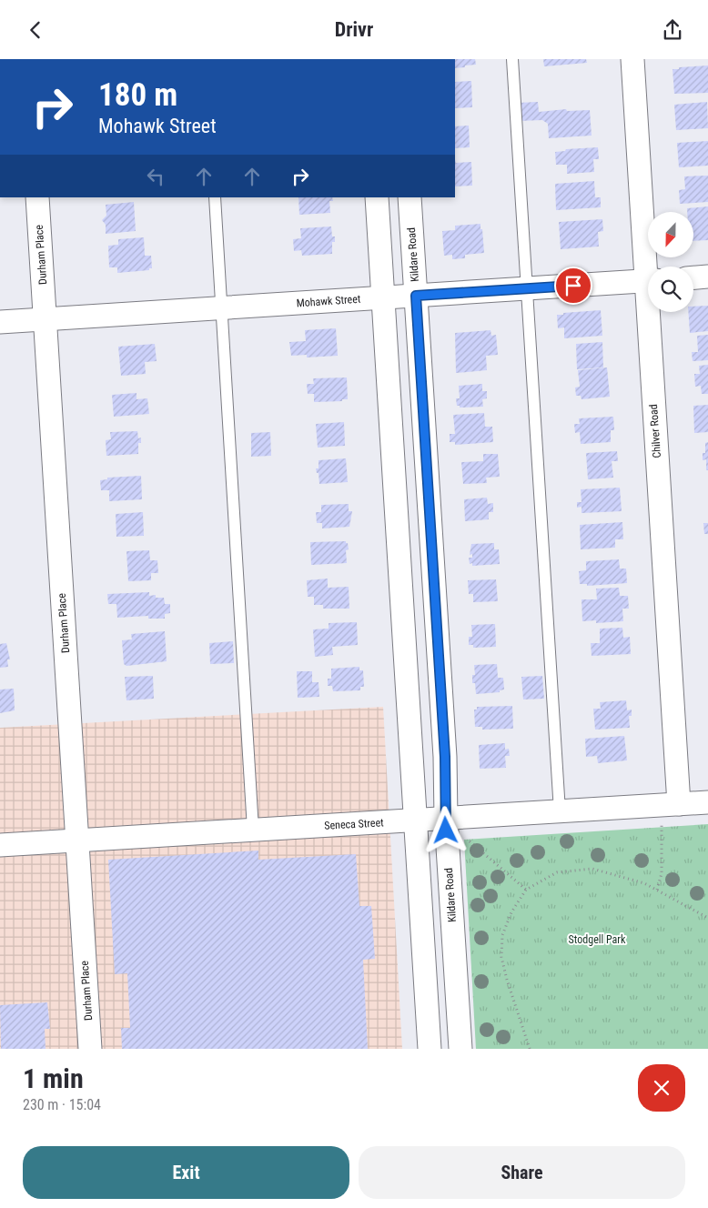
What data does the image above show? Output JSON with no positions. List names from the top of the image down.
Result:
{
  "streets": {
    "street": [
      "Durham Place",
      "Kildare Road",
      "Mohawk Street",
      "Chilver Road",
      "Seneca Street"
    ]
  },
  "crossings": [
    ["Durham Place", "Mohawk Street"],
    ["Durham Place", "Seneca Street"],
    ["Kildare Road", "Mohawk Street"],
    ["Kildare Road", "Seneca Street"],
    ["Chilver Road", "Seneca Street"]
  ],
  "parks": ["Stodgell Park"],
  "north": "bottom",
  "page": {
    "header": "Drivr",
    "turn": ["180 m", "Mohawk Street"],
    "heading": ["1 min", "230 m · 15:04"],
    "buttons": ["Exit", "Share"]
  }
}
